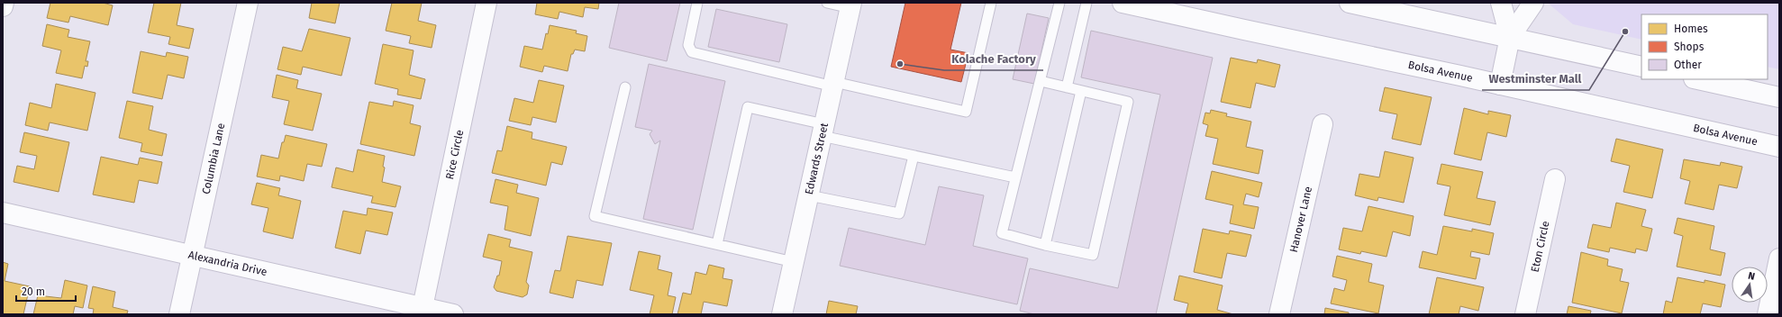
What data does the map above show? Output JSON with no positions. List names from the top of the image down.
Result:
{
  "streets": {
    "street": [
      "Bolsa Avenue",
      "Rice Circle",
      "Columbia Lane",
      "Edwards Street",
      "Hanover Lane",
      "Eton Circle",
      "Alexandria Drive"
    ]
  },
  "crossings": [
    ["Rice Circle", "Alexandria Drive"],
    ["Columbia Lane", "Alexandria Drive"]
  ],
  "places": ["Westminster Mall", "Kolache Factory"],
  "legend": ["Homes", "Shops", "Other"],
  "scale_bar": "20 m",
  "north": "top"
}
